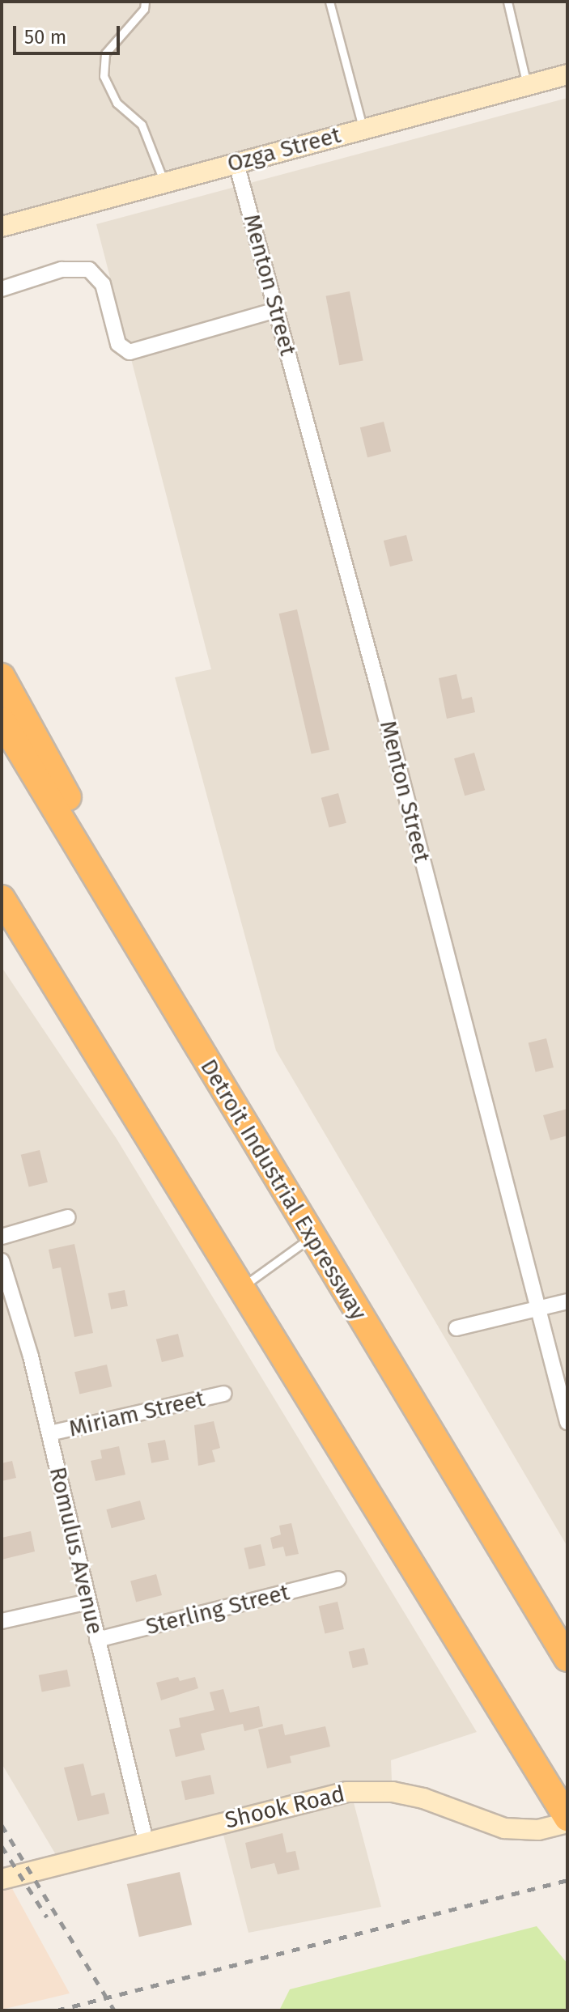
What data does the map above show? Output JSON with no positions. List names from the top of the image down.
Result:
{
  "streets": {
    "highway": ["Detroit Industrial Expressway"],
    "street": [
      "Ozga Street",
      "Menton Street",
      "Miriam Street",
      "Romulus Avenue",
      "Sterling Street",
      "Shook Road"
    ]
  },
  "crossings": [
    ["Ozga Street", "Menton Street"],
    ["Miriam Street", "Romulus Avenue"],
    ["Romulus Avenue", "Sterling Street"],
    ["Romulus Avenue", "Shook Road"]
  ],
  "scale_bar": "50 m"
}
